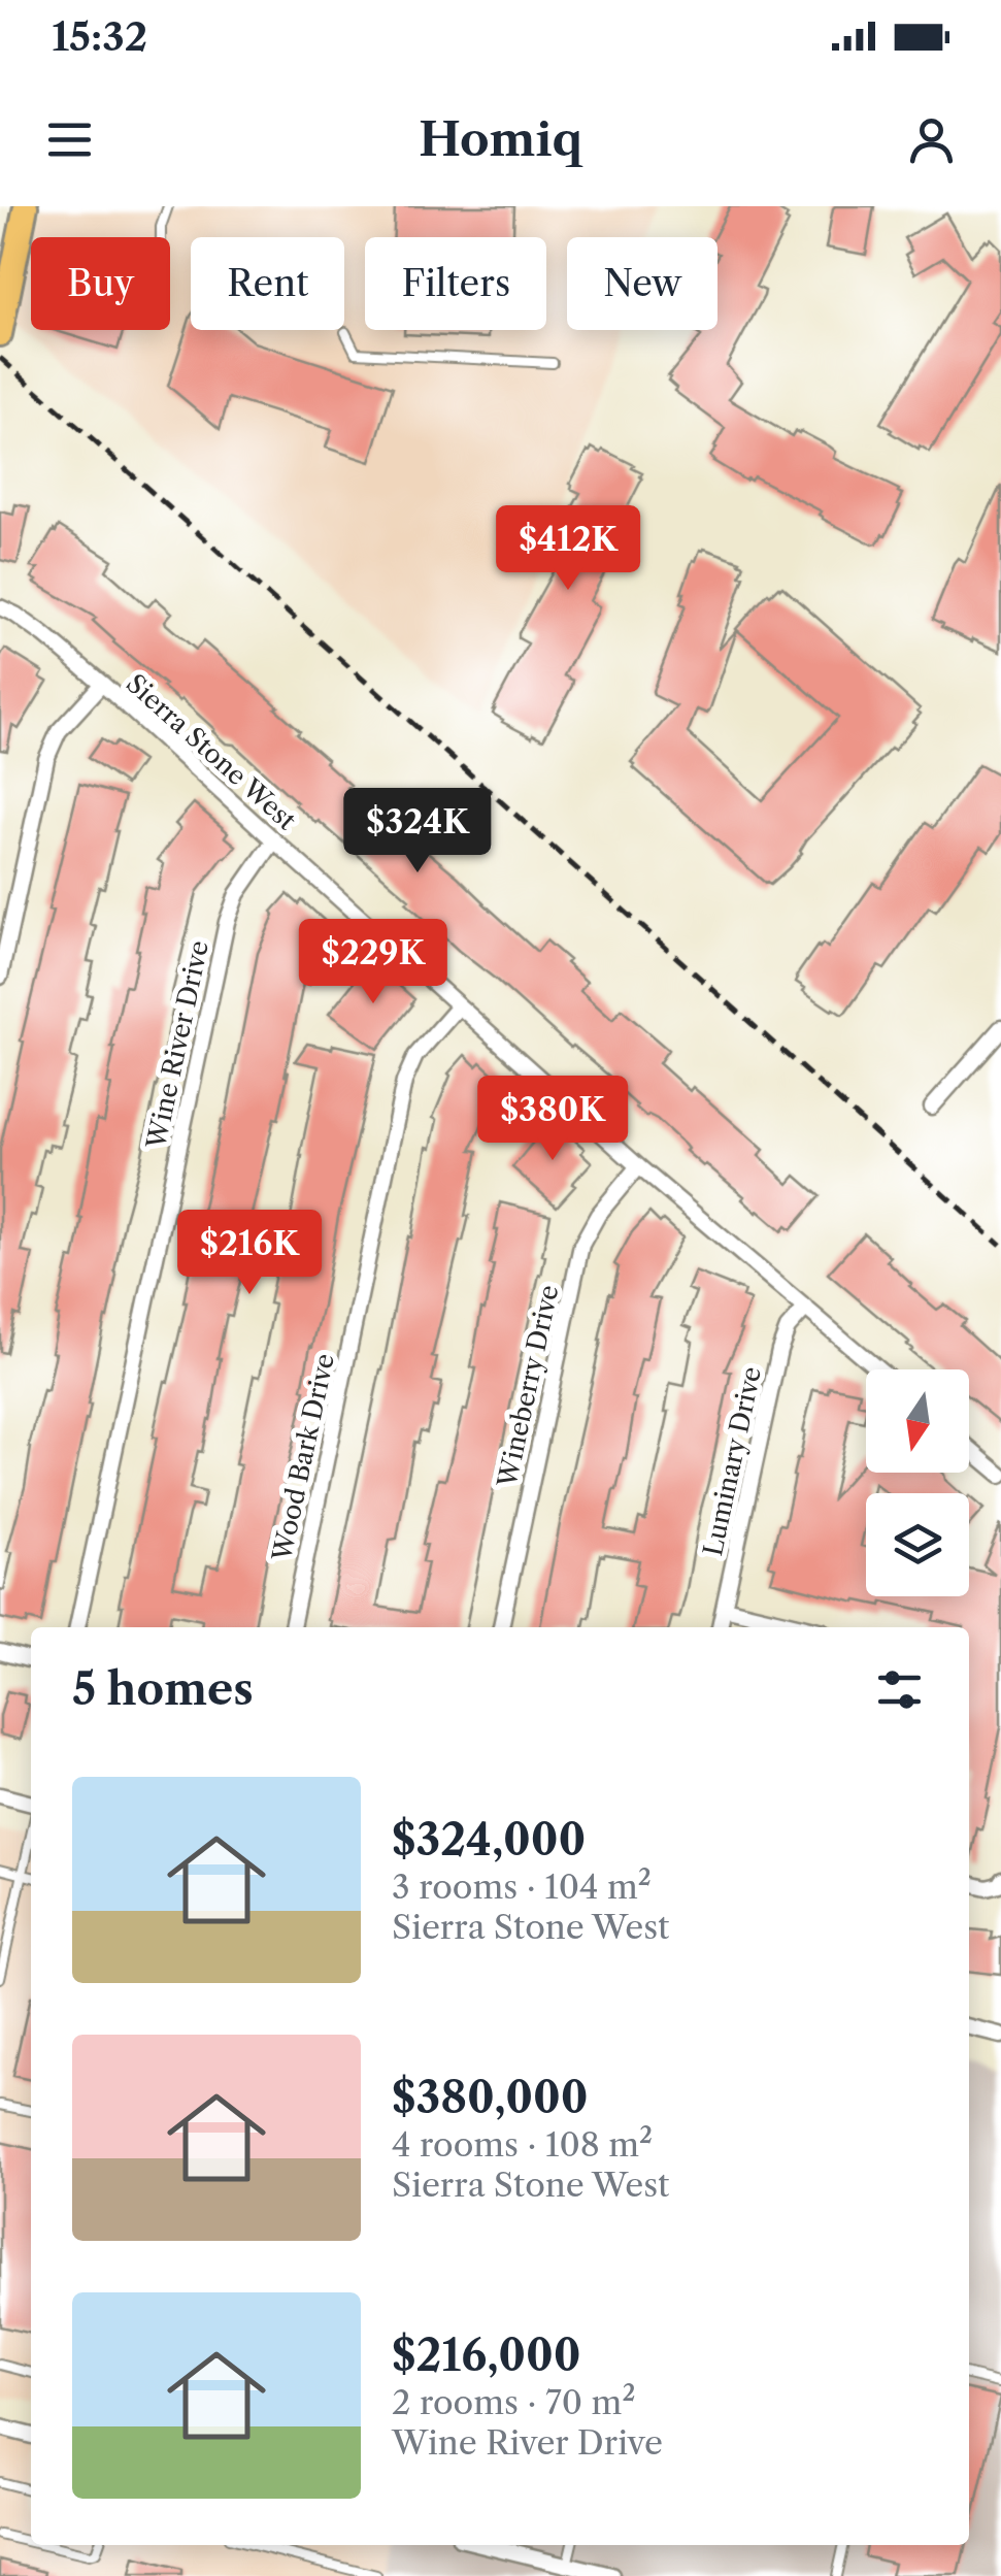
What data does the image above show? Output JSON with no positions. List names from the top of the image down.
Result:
{
  "streets": {
    "street": [
      "Sierra Stone West",
      "Wine River Drive",
      "Wineberry Drive",
      "Wood Bark Drive",
      "Luminary Drive"
    ]
  },
  "crossings": [
    ["Sierra Stone West", "Wine River Drive"],
    ["Sierra Stone West", "Wineberry Drive"],
    ["Sierra Stone West", "Wood Bark Drive"],
    ["Sierra Stone West", "Luminary Drive"]
  ],
  "north": "bottom",
  "page": {
    "status": "15:32",
    "header": "Homiq",
    "chip": [
      "Buy",
      "Rent",
      "Filters",
      "New"
    ],
    "price": [
      "$412K",
      "$324K",
      "$229K",
      "$380K",
      "$216K"
    ],
    "heading": "5 homes",
    "list": [
      {
        "name": "$324,000",
        "note": "3 rooms · 104 m² · Sierra Stone West"
      },
      {
        "name": "$380,000",
        "note": "4 rooms · 108 m² · Sierra Stone West"
      },
      {
        "name": "$216,000",
        "note": "2 rooms · 70 m² · Wine River Drive"
      }
    ]
  }
}
